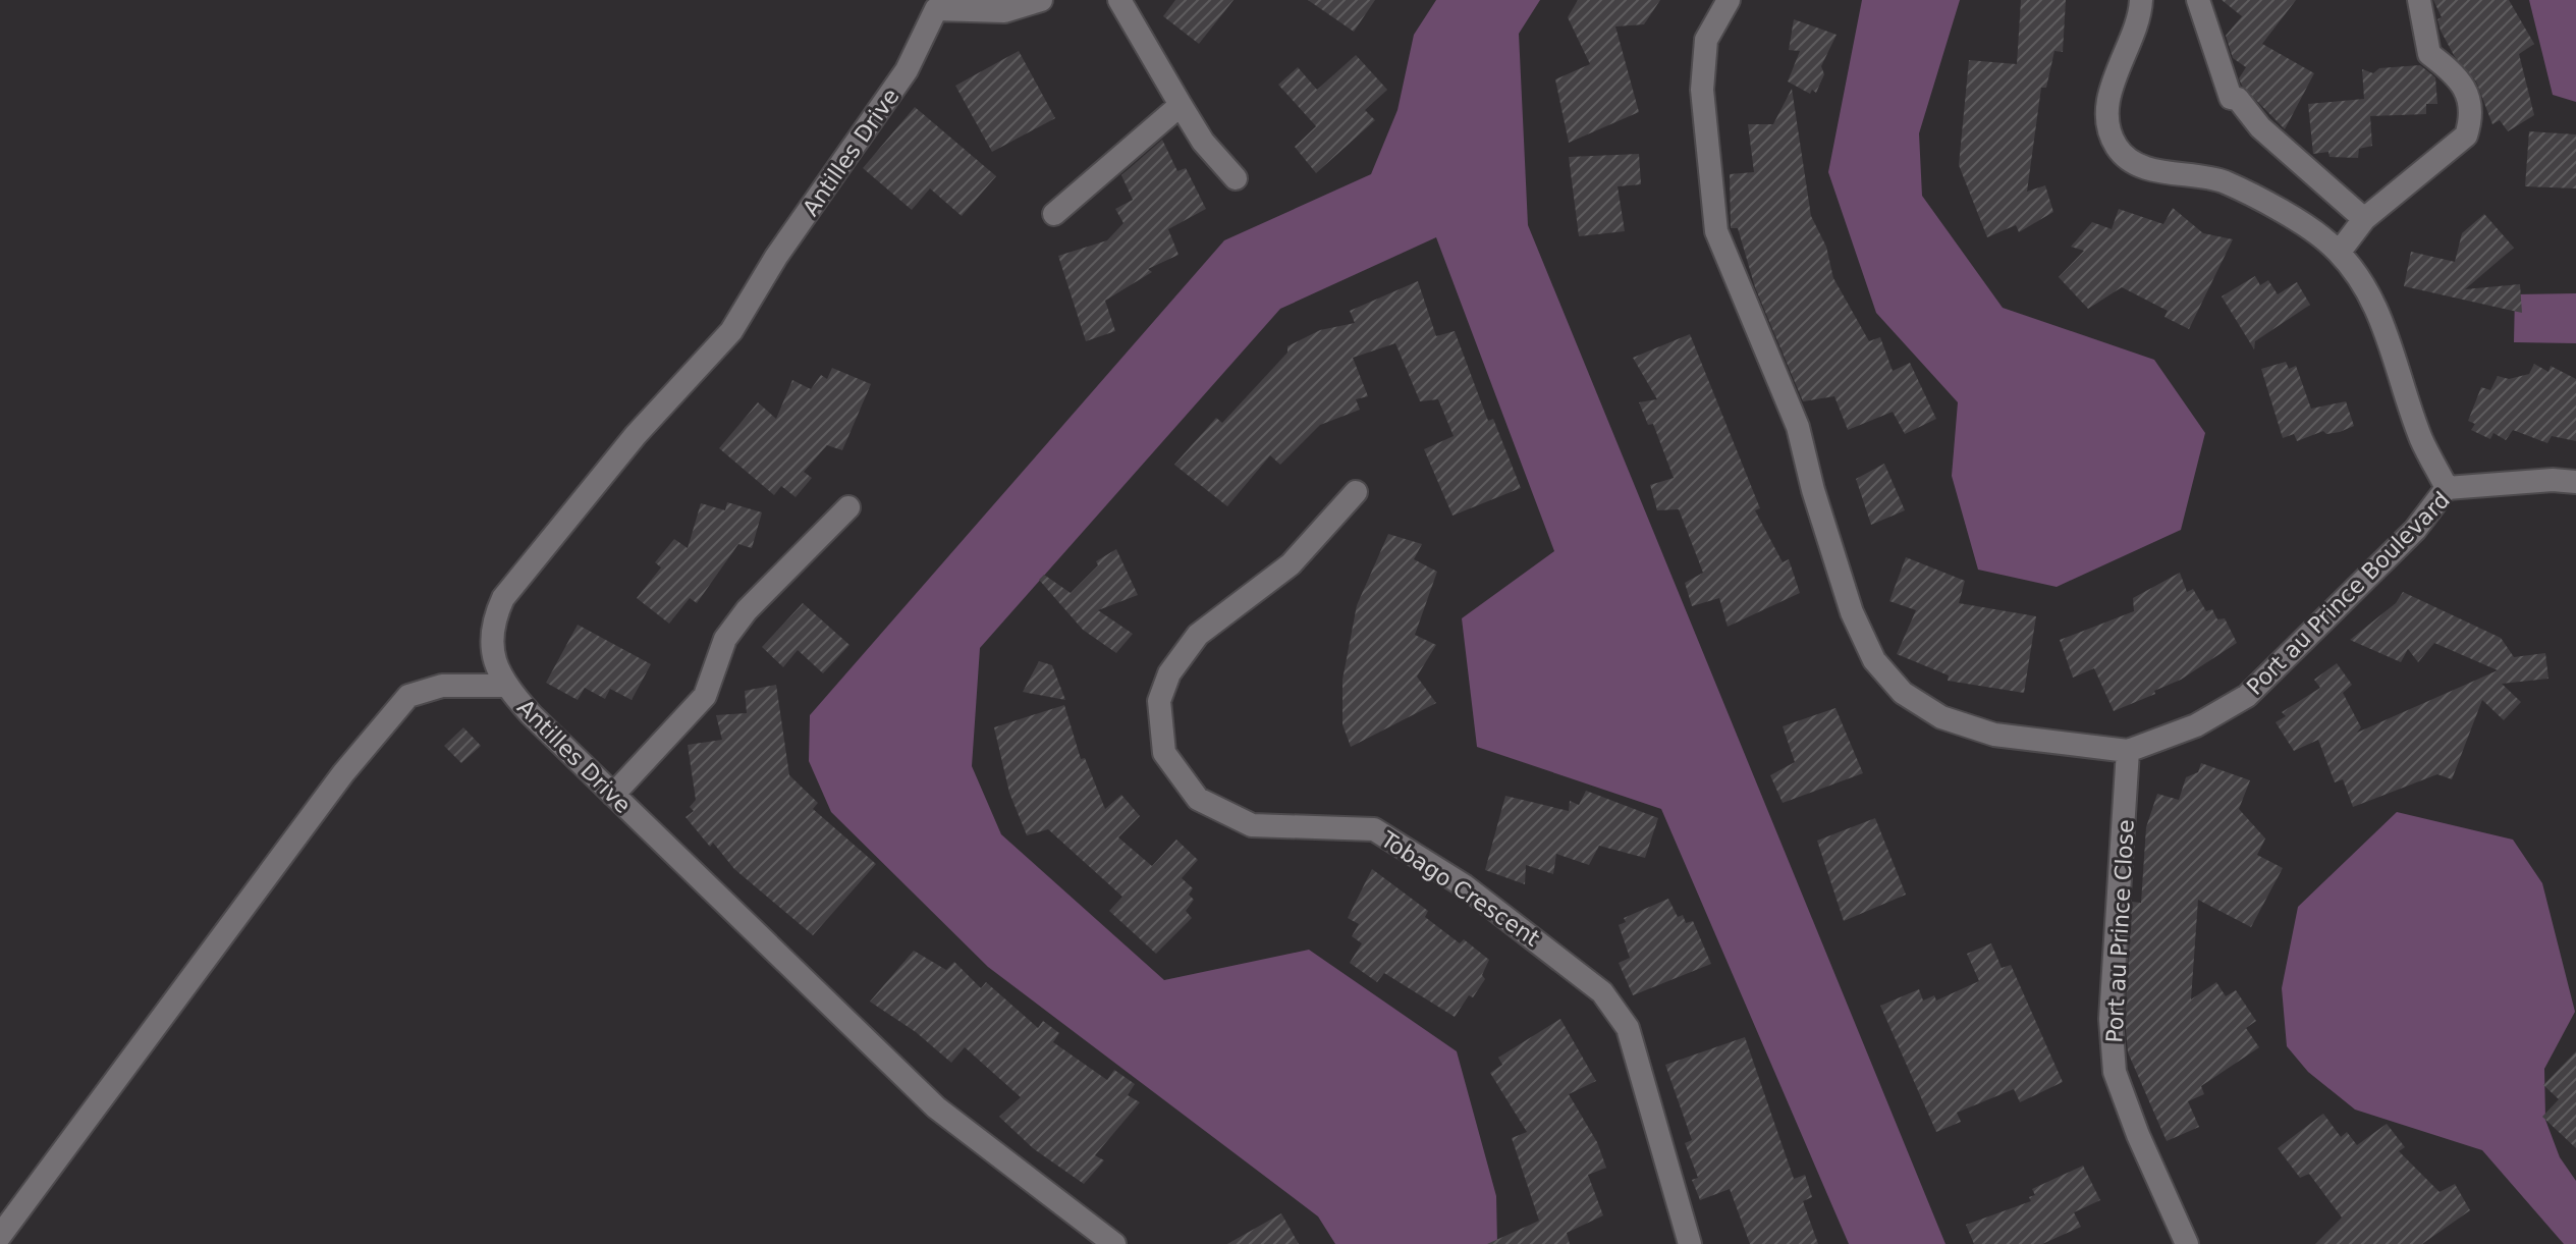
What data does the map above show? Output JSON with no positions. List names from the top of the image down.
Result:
{
  "streets": {
    "street": [
      "Antilles Drive",
      "Port au Prince Boulevard",
      "Tobago Crescent",
      "Port au Prince Close"
    ]
  },
  "crossings": [
    ["Port au Prince Boulevard", "Port au Prince Close"]
  ]
}
